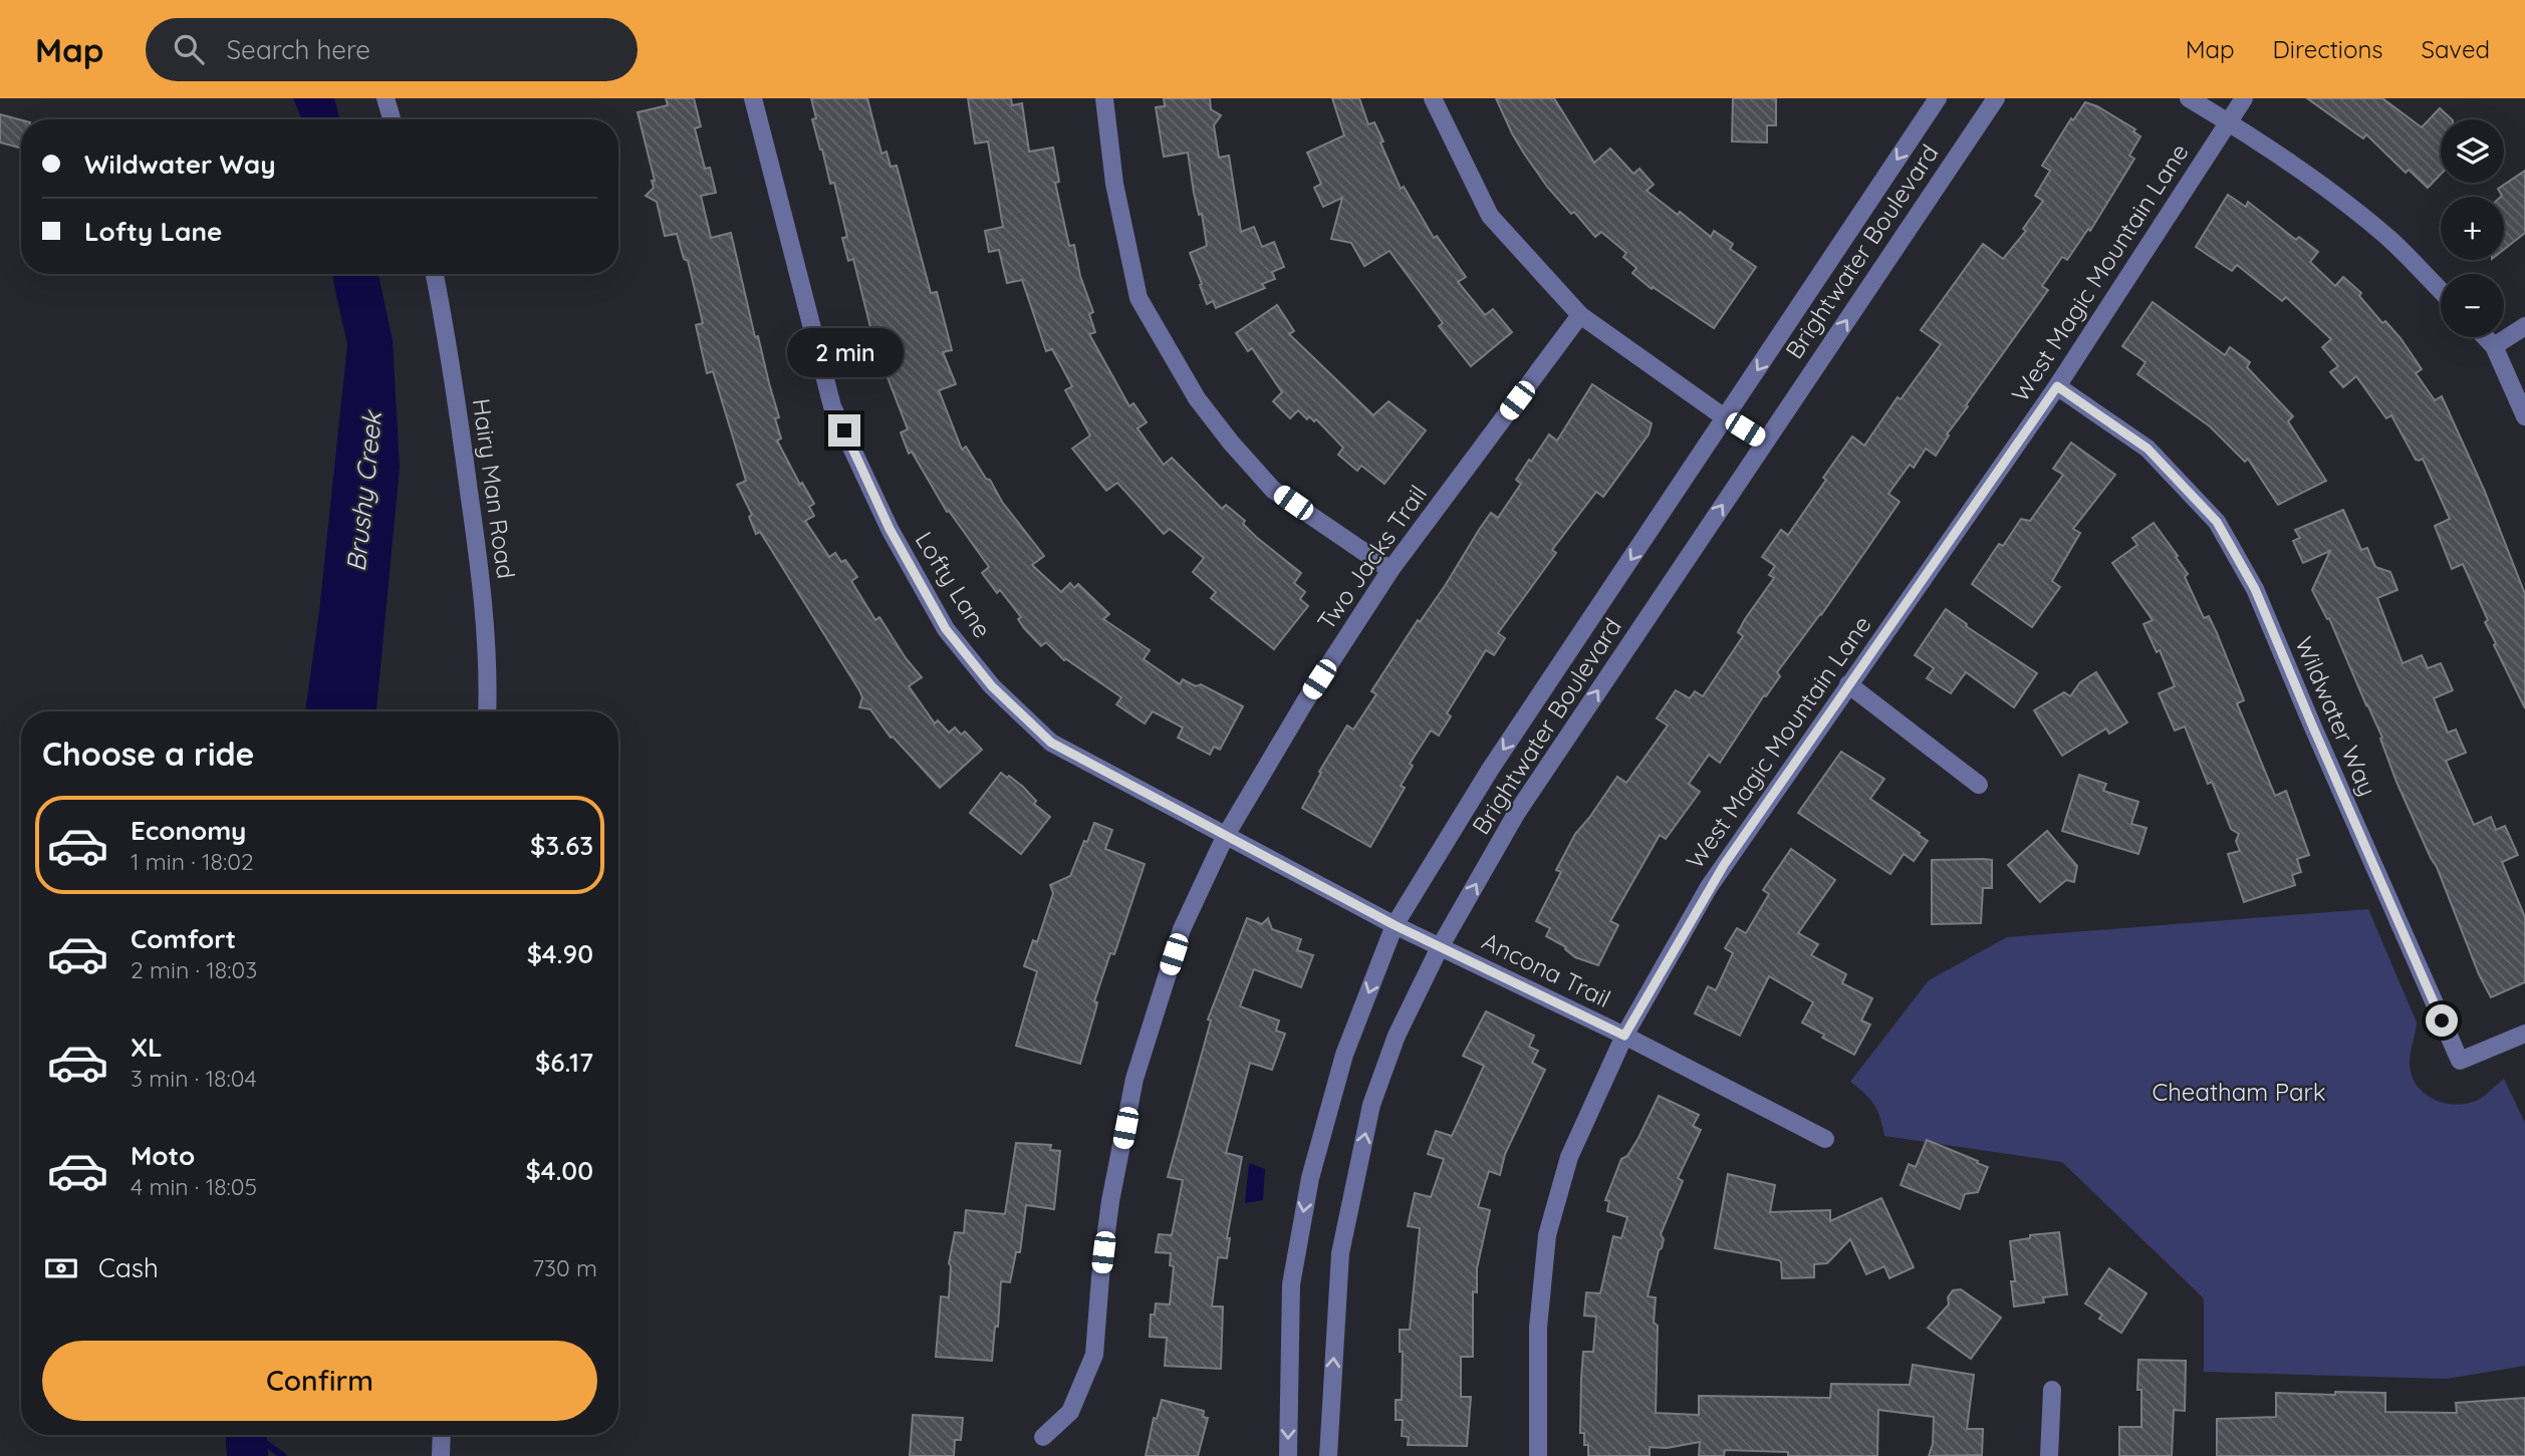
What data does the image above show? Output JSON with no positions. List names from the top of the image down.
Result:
{
  "streets": {
    "street": [
      "Brightwater Boulevard",
      "West Magic Mountain Lane",
      "Hairy Man Road",
      "Two Jacks Trail",
      "Lofty Lane",
      "Wildwater Way",
      "Ancona Trail"
    ]
  },
  "crossings": [
    ["Brightwater Boulevard", "Lofty Lane"],
    ["Brightwater Boulevard", "Ancona Trail"],
    ["West Magic Mountain Lane", "Wildwater Way"],
    ["West Magic Mountain Lane", "Ancona Trail"],
    ["Two Jacks Trail", "Lofty Lane"],
    ["Lofty Lane", "Ancona Trail"]
  ],
  "water": ["Brushy Creek"],
  "parks": ["Cheatham Park"],
  "page": {
    "header": "Map",
    "search": "Search here",
    "nav": ["Map", "Directions", "Saved"],
    "map_buttons": ["+", "−"],
    "banner": ["Wildwater Way", "Lofty Lane"],
    "bubble": "2 min",
    "heading": "Choose a ride",
    "list": [
      {
        "name": "Economy",
        "note": "1 min · 18:02",
        "value": "$3.63"
      },
      {
        "name": "Comfort",
        "note": "2 min · 18:03",
        "value": "$4.90"
      },
      {
        "name": "XL",
        "note": "3 min · 18:04",
        "value": "$6.17"
      },
      {
        "name": "Moto",
        "note": "4 min · 18:05",
        "value": "$4.00"
      }
    ],
    "pay": ["Cash", "730 m"],
    "buttons": "Confirm"
  }
}
